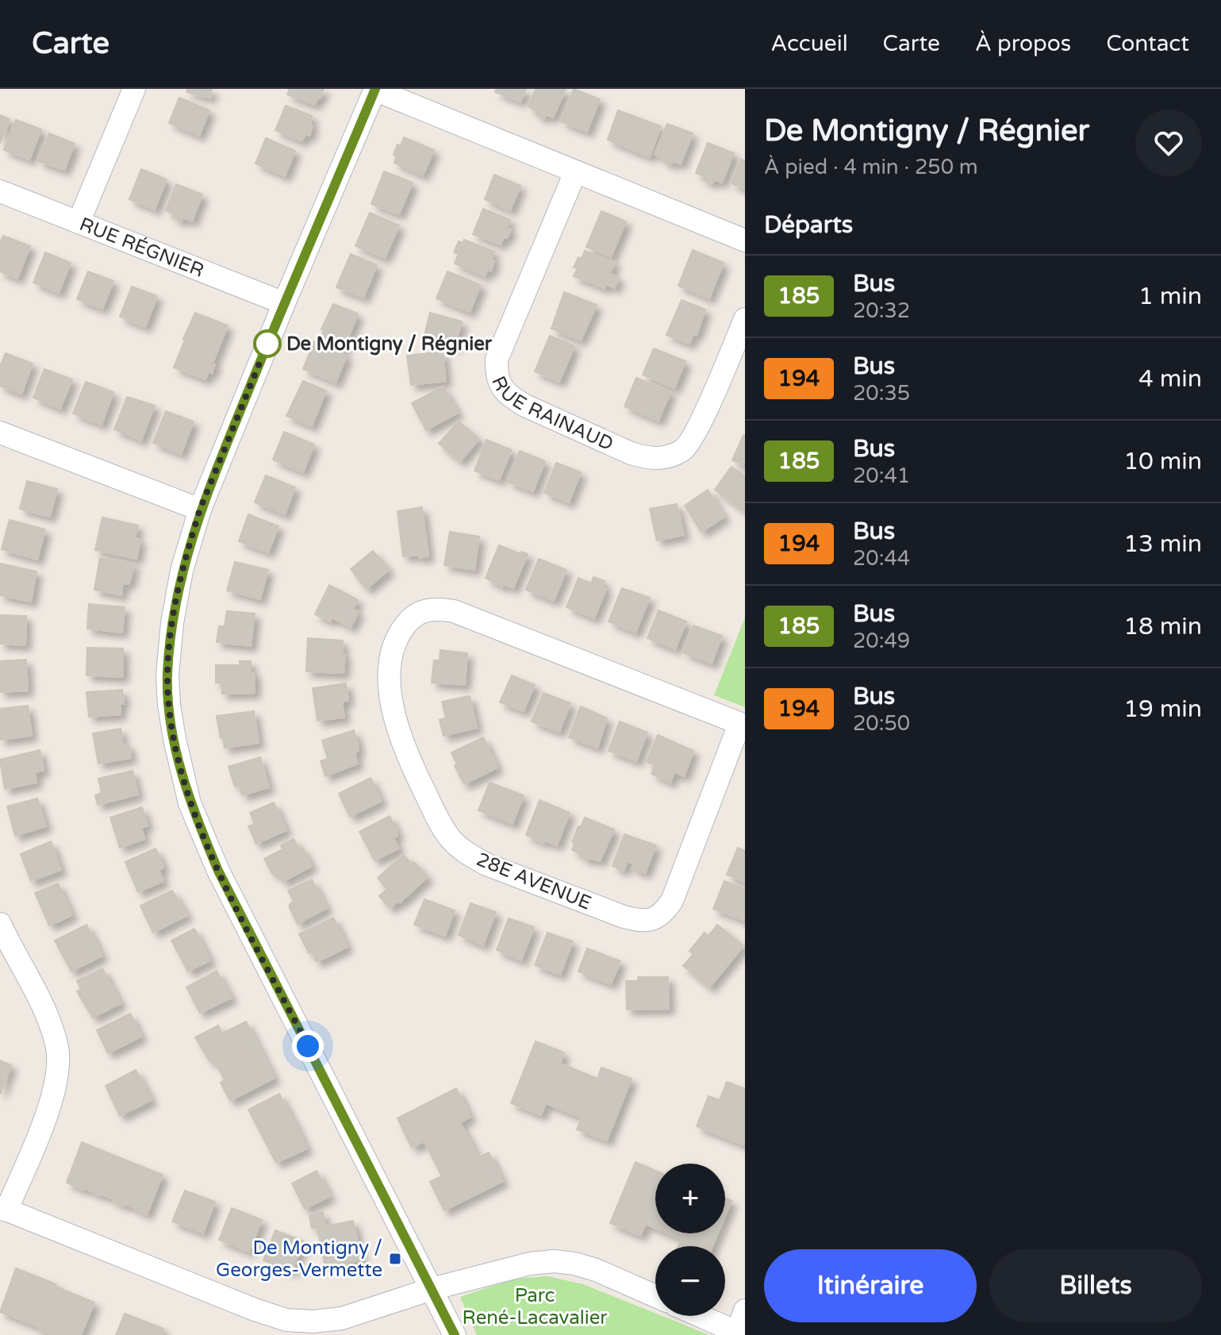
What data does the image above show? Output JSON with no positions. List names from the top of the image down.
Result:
{
  "streets": {
    "street": ["RUE RÉGNIER", "RUE RAINAUD", "28E AVENUE"]
  },
  "parks": ["Parc René-Lacavalier"],
  "places": {
    "other": ["De Montigny / Régnier"],
    "transit": ["De Montigny / Georges-Vermette"]
  },
  "lines": ["bus line 185"],
  "page": {
    "header": "Carte",
    "nav": [
      "Accueil",
      "Carte",
      "À propos",
      "Contact"
    ],
    "heading": [
      ["De Montigny / Régnier", "À pied · 4 min · 250 m"],
      "Départs"
    ],
    "list": [
      {
        "mark": "185",
        "name": "Bus",
        "note": "20:32",
        "value": "1 min"
      },
      {
        "mark": "194",
        "name": "Bus",
        "note": "20:35",
        "value": "4 min"
      },
      {
        "mark": "185",
        "name": "Bus",
        "note": "20:41",
        "value": "10 min"
      },
      {
        "mark": "194",
        "name": "Bus",
        "note": "20:44",
        "value": "13 min"
      },
      {
        "mark": "185",
        "name": "Bus",
        "note": "20:49",
        "value": "18 min"
      },
      {
        "mark": "194",
        "name": "Bus",
        "note": "20:50",
        "value": "19 min"
      }
    ],
    "map_buttons": ["+", "−"],
    "buttons": ["Itinéraire", "Billets"]
  }
}
